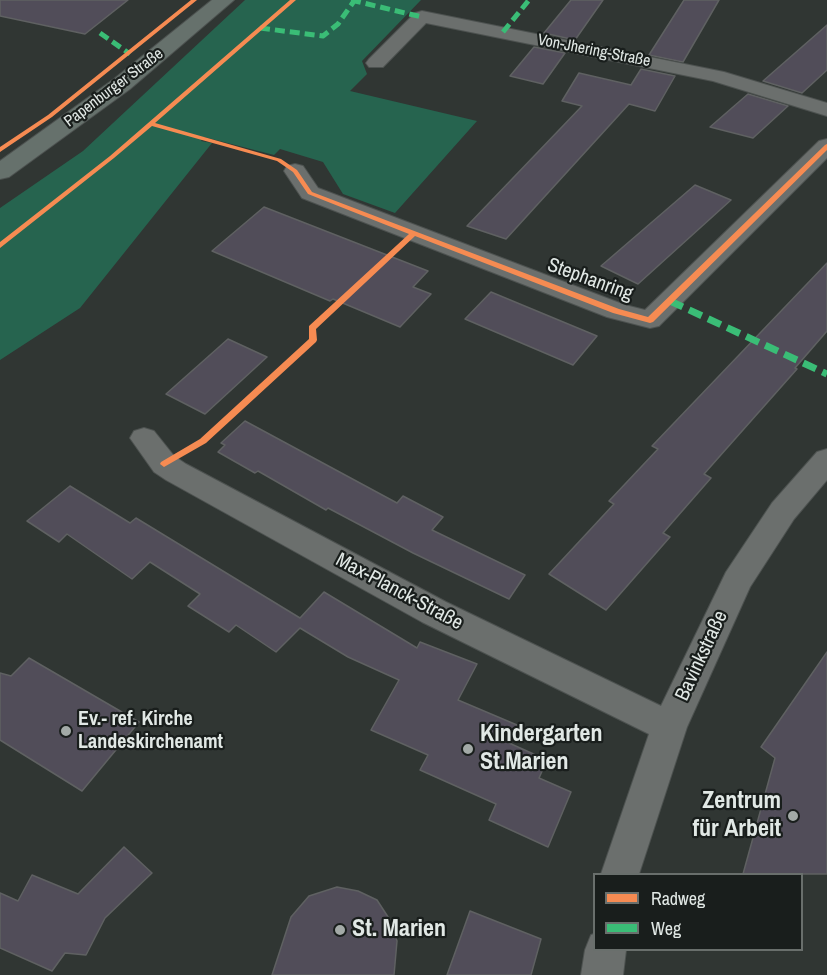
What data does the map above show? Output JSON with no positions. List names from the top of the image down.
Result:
{
  "streets": {
    "main road": ["Papenburger Straße"],
    "street": [
      "Von-Jhering-Straße",
      "Stephanring",
      "Max-Planck-Straße",
      "Bavinkstraße"
    ]
  },
  "crossings": [
    ["Max-Planck-Straße", "Bavinkstraße"]
  ],
  "places": [
    "Ev.- ref. Kirche Landeskirchenamt",
    "Kindergarten St.Marien",
    "Zentrum für Arbeit",
    "St. Marien"
  ],
  "legend": ["Radweg", "Weg"]
}
